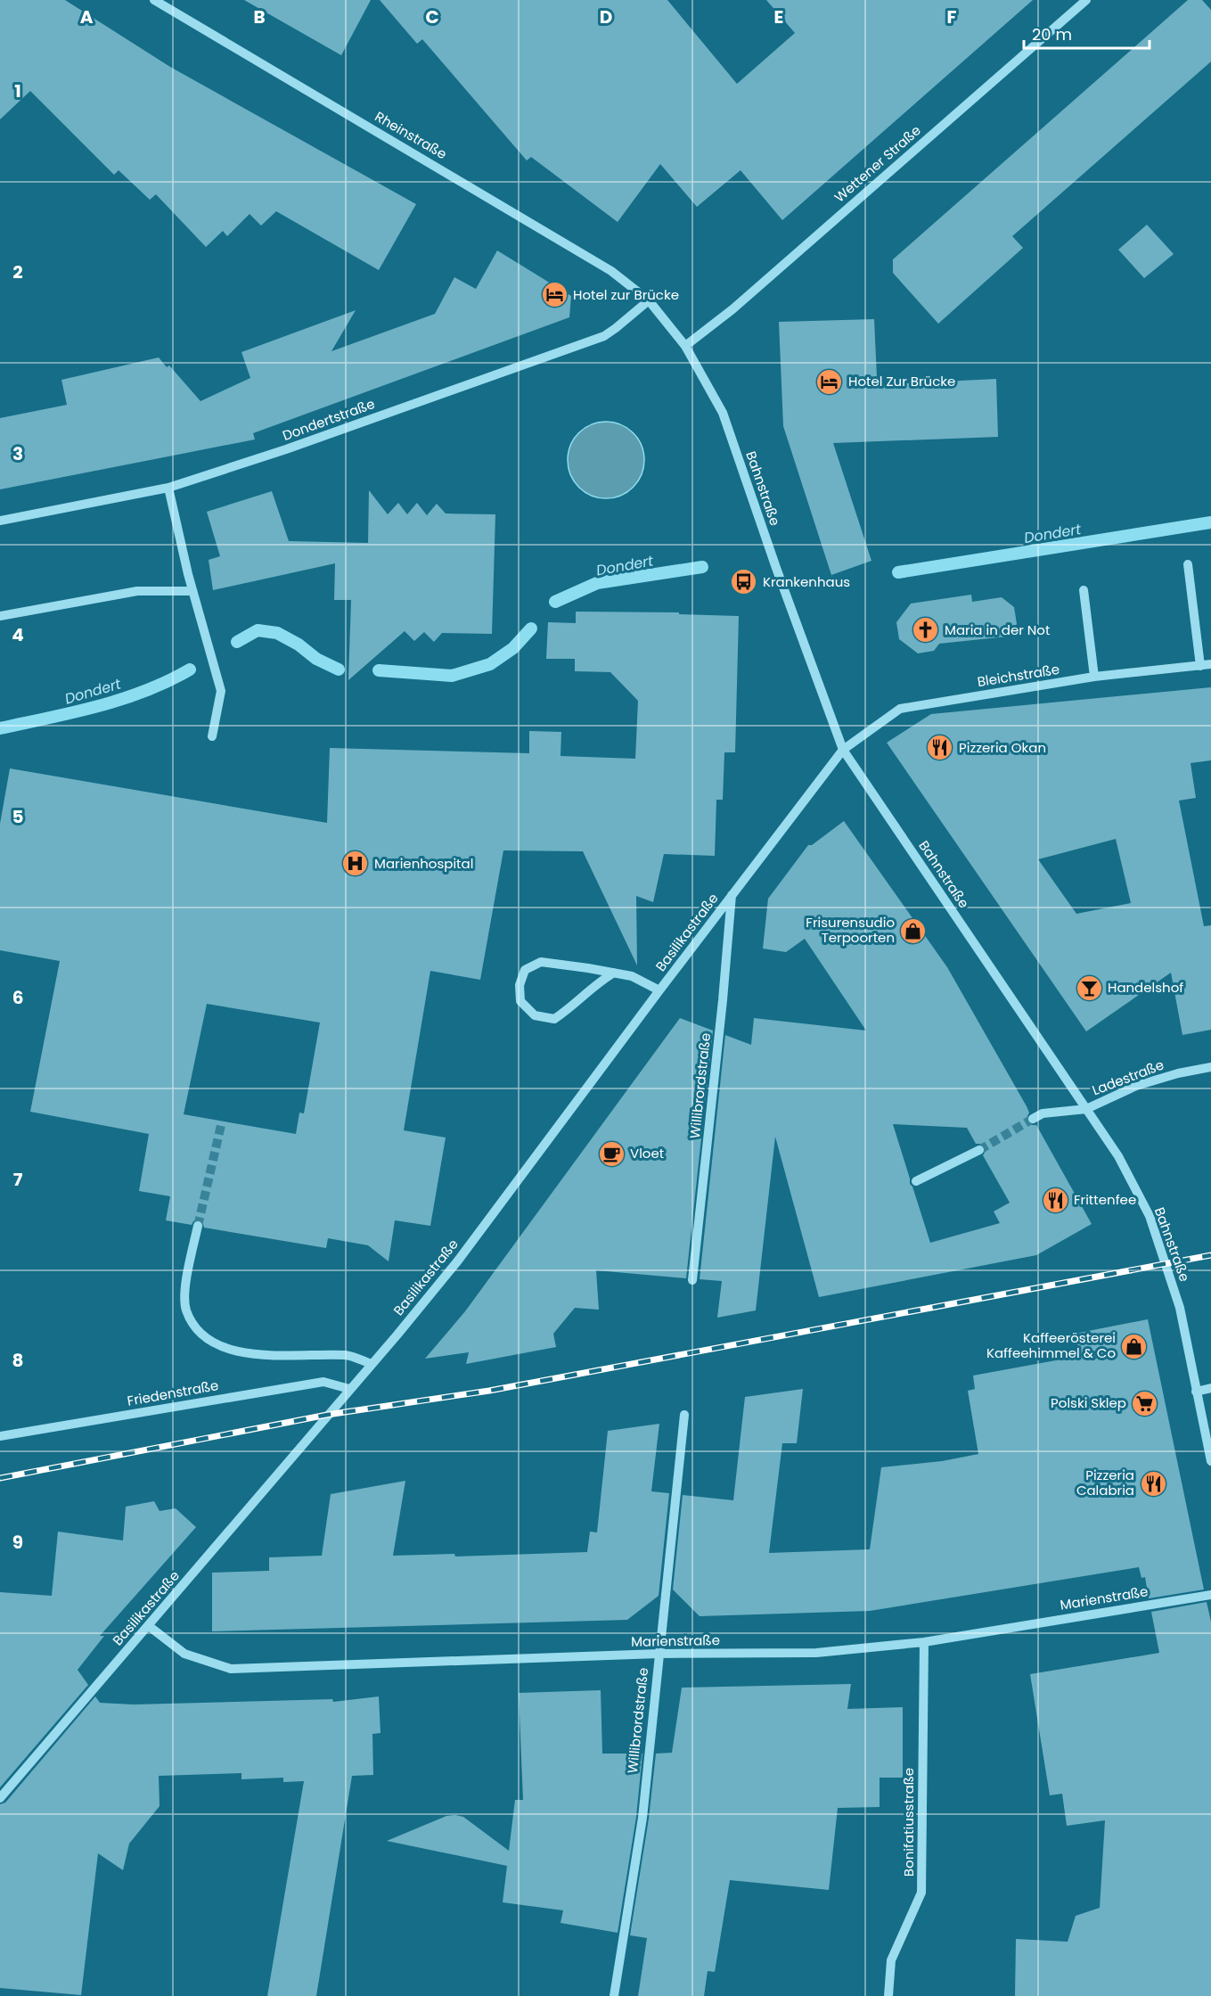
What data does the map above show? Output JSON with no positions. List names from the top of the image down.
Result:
{
  "streets": {
    "street": [
      "Rheinstraße",
      "Wettener Straße",
      "Dondertstraße",
      "Bahnstraße",
      "Bleichstraße",
      "Basilikastraße",
      "Ladestraße",
      "Willibrordstraße",
      "Friedenstraße",
      "Marienstraße",
      "Bonifatiusstraße"
    ]
  },
  "crossings": [
    ["Rheinstraße", "Dondertstraße"],
    ["Rheinstraße", "Bahnstraße"],
    ["Wettener Straße", "Bahnstraße"],
    ["Dondertstraße", "Bahnstraße"],
    ["Bahnstraße", "Bleichstraße"],
    ["Bahnstraße", "Basilikastraße"],
    ["Bahnstraße", "Ladestraße"],
    ["Bleichstraße", "Basilikastraße"],
    ["Basilikastraße", "Willibrordstraße"],
    ["Basilikastraße", "Friedenstraße"],
    ["Basilikastraße", "Marienstraße"],
    ["Willibrordstraße", "Marienstraße"],
    ["Marienstraße", "Bonifatiusstraße"]
  ],
  "water": ["Dondert"],
  "places": {
    "hotel": ["Hotel zur Brücke", "Hotel Zur Brücke"],
    "bus stop": ["Krankenhaus"],
    "church": ["Maria in der Not"],
    "restaurant": ["Pizzeria Okan", "Frittenfee", "Pizzeria Calabria"],
    "hospital": ["Marienhospital"],
    "shop": ["Frisurensudio Terpoorten", "Kaffeerösterei Kaffeehimmel & Co"],
    "bar": ["Handelshof"],
    "cafe": ["Vloet"],
    "supermarket": ["Polski Sklep"]
  },
  "scale_bar": "20 m",
  "grid": {
    "columns": [
      "A",
      "B",
      "C",
      "D",
      "E",
      "F"
    ],
    "rows": [
      "1",
      "2",
      "3",
      "4",
      "5",
      "6",
      "7",
      "8",
      "9"
    ]
  }
}
